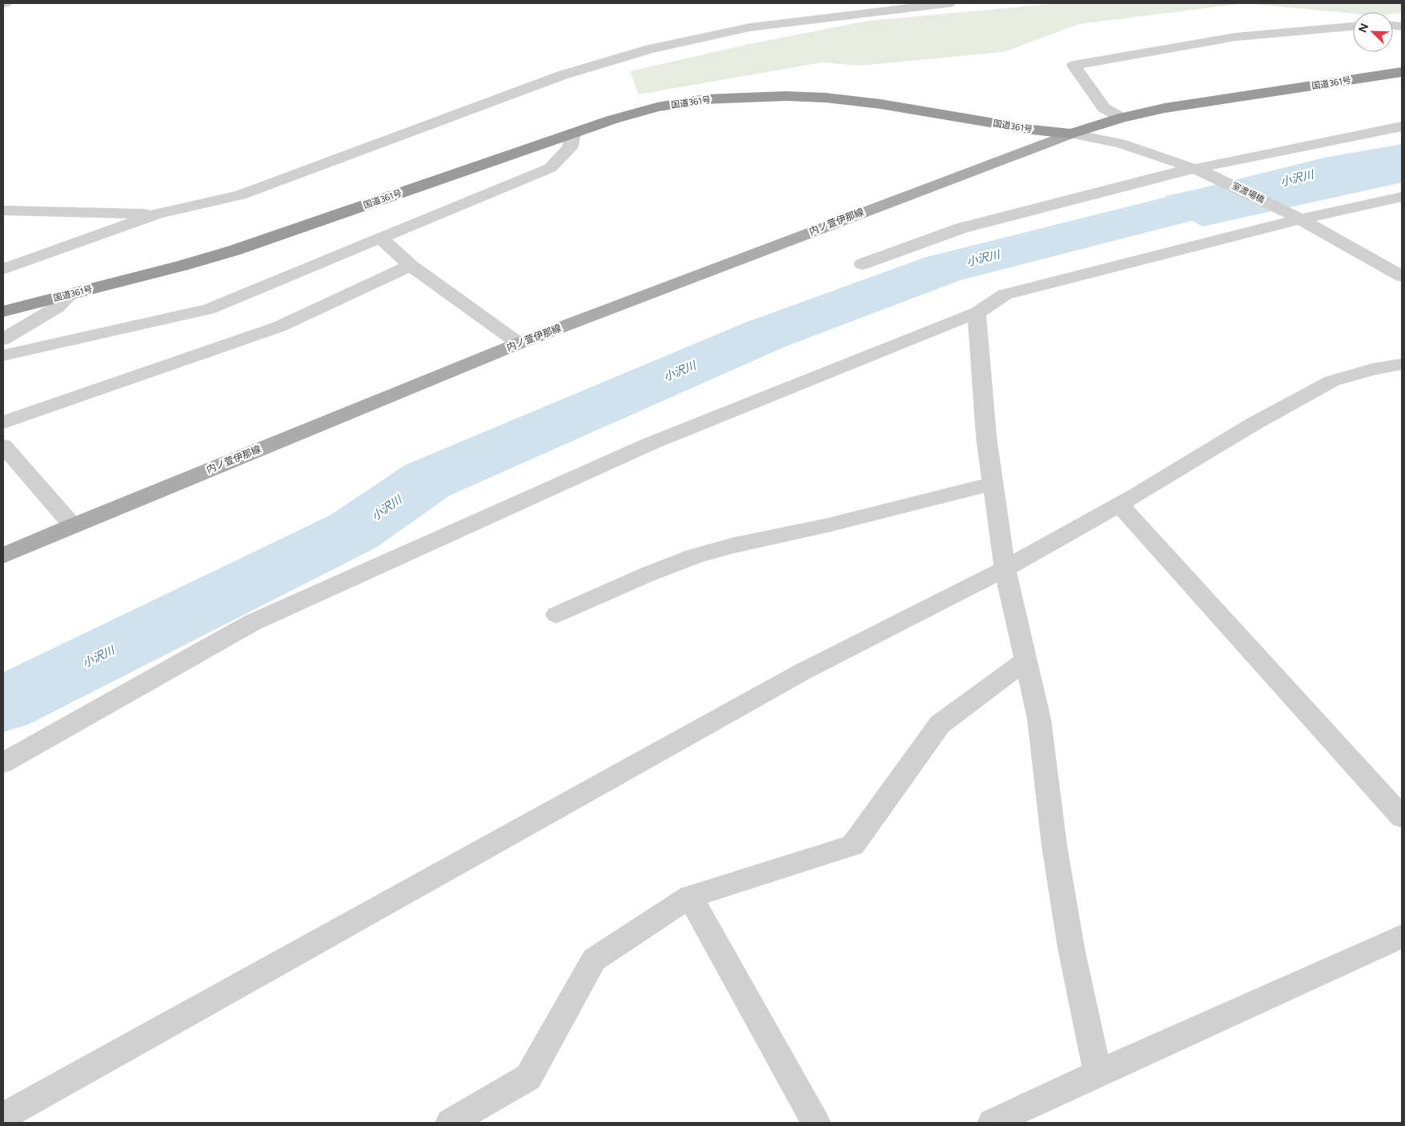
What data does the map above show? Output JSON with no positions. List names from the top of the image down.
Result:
{
  "streets": {
    "highway": ["国道361号"],
    "main road": ["内ノ萱伊那線"],
    "street": ["室渡場橋"]
  },
  "crossings": [
    ["国道361号", "室渡場橋"],
    ["国道361号", "内ノ萱伊那線"],
    ["室渡場橋", "内ノ萱伊那線"]
  ],
  "water": ["小沢川"],
  "north": "top left"
}
